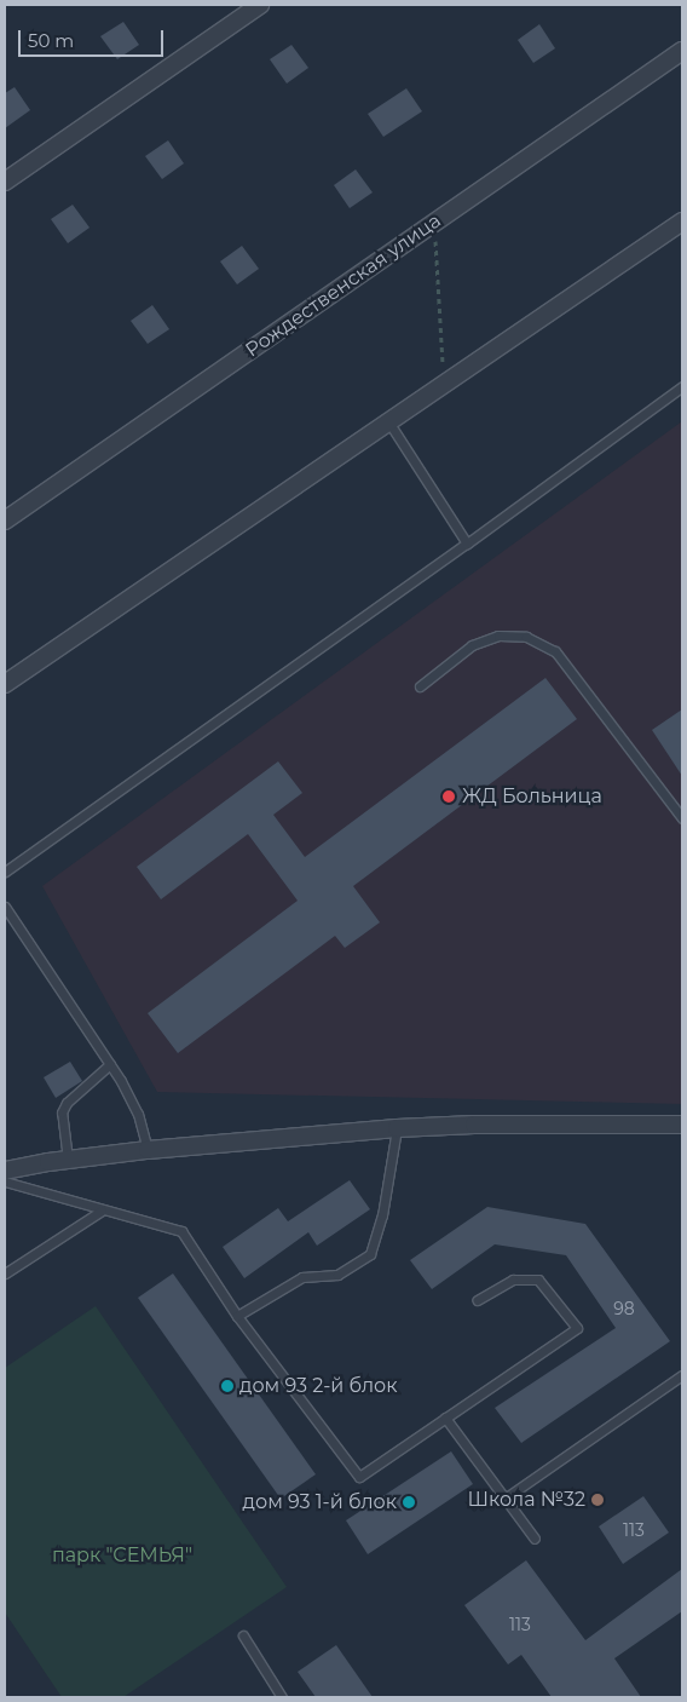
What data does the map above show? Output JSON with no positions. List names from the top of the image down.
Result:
{
  "streets": {
    "street": ["Рождественская улица"]
  },
  "parks": ["парк \"СЕМЬЯ\""],
  "places": [
    "ЖД Больница",
    "дом 93 2-й блок",
    "Школа №32",
    "дом 93 1-й блок"
  ],
  "house_numbers": ["98", "113", "113"],
  "scale_bar": "50 m"
}
